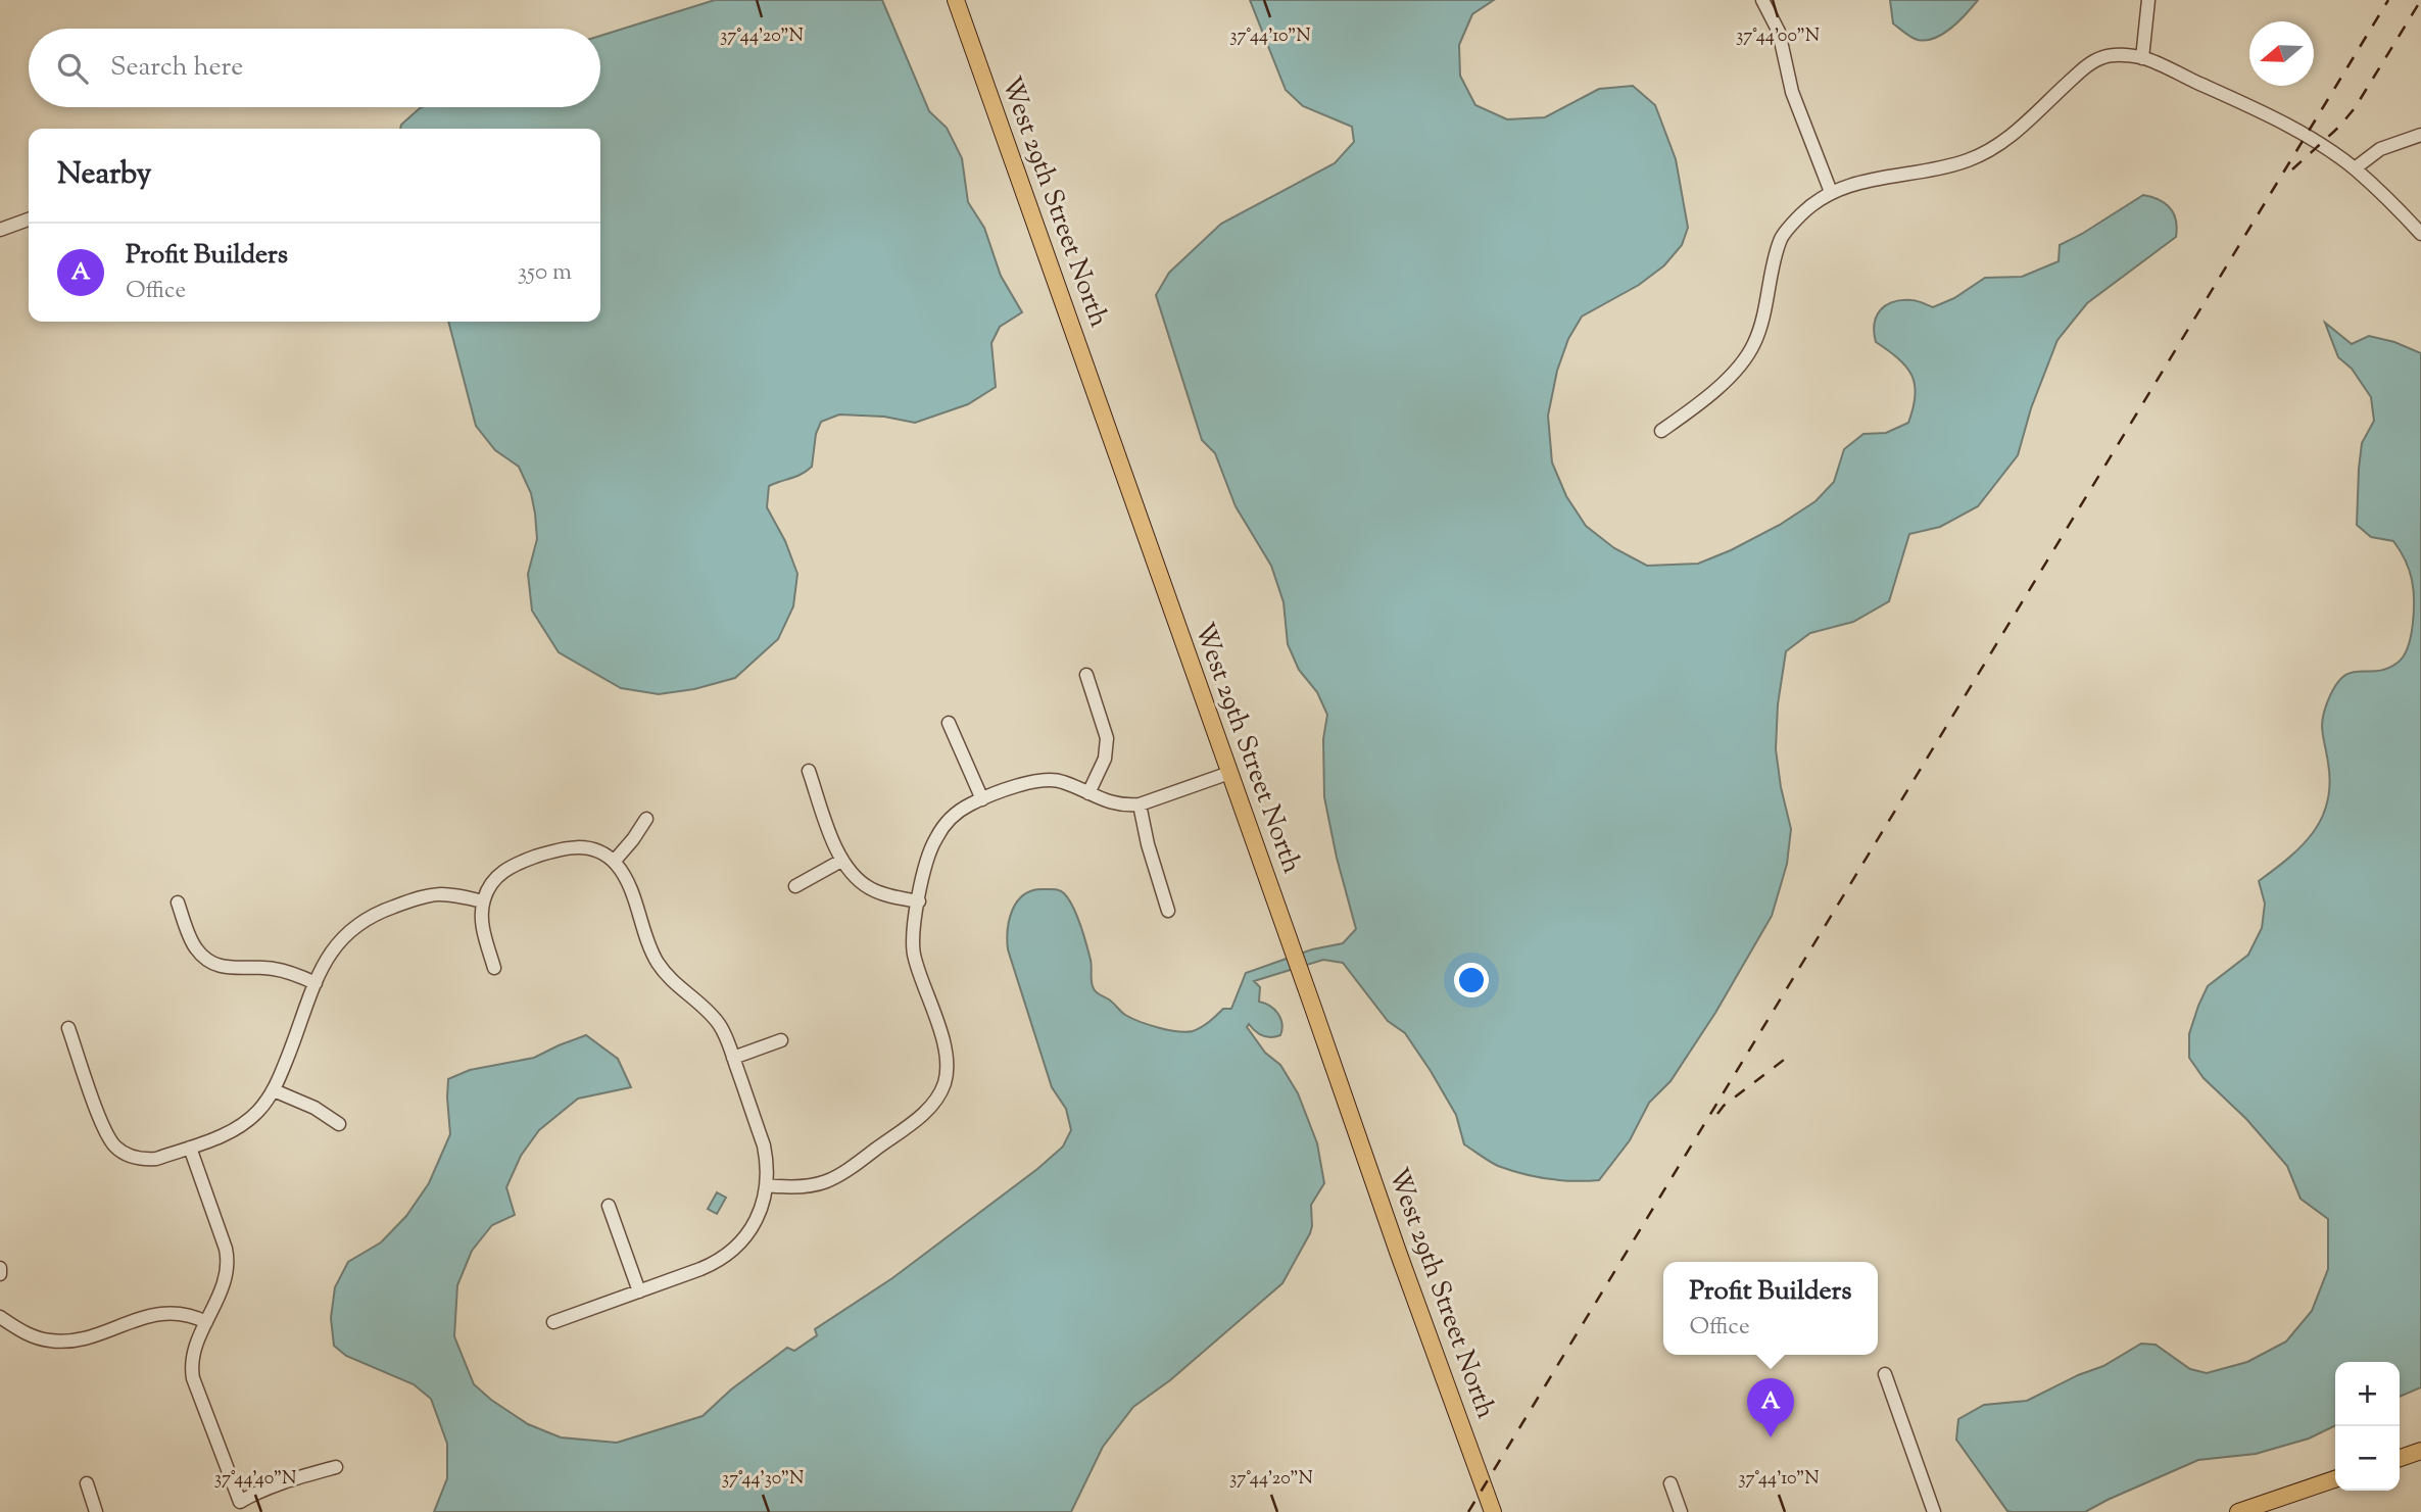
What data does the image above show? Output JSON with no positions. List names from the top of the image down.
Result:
{
  "streets": {
    "main road": ["West 29th Street North"]
  },
  "north": "left",
  "page": {
    "search": "Search here",
    "heading": "Nearby",
    "list": [
      {
        "mark": "A",
        "name": "Profit Builders",
        "note": "Office",
        "value": "350 m"
      }
    ],
    "popup": ["Profit Builders", "Office"],
    "map_buttons": ["+", "−"],
    "pins": "A"
  },
  "coordinates": [
    "37°44'20\"N",
    "37°44'10\"N",
    "37°44'00\"N",
    "37°44'40\"N",
    "37°44'30\"N"
  ]
}
